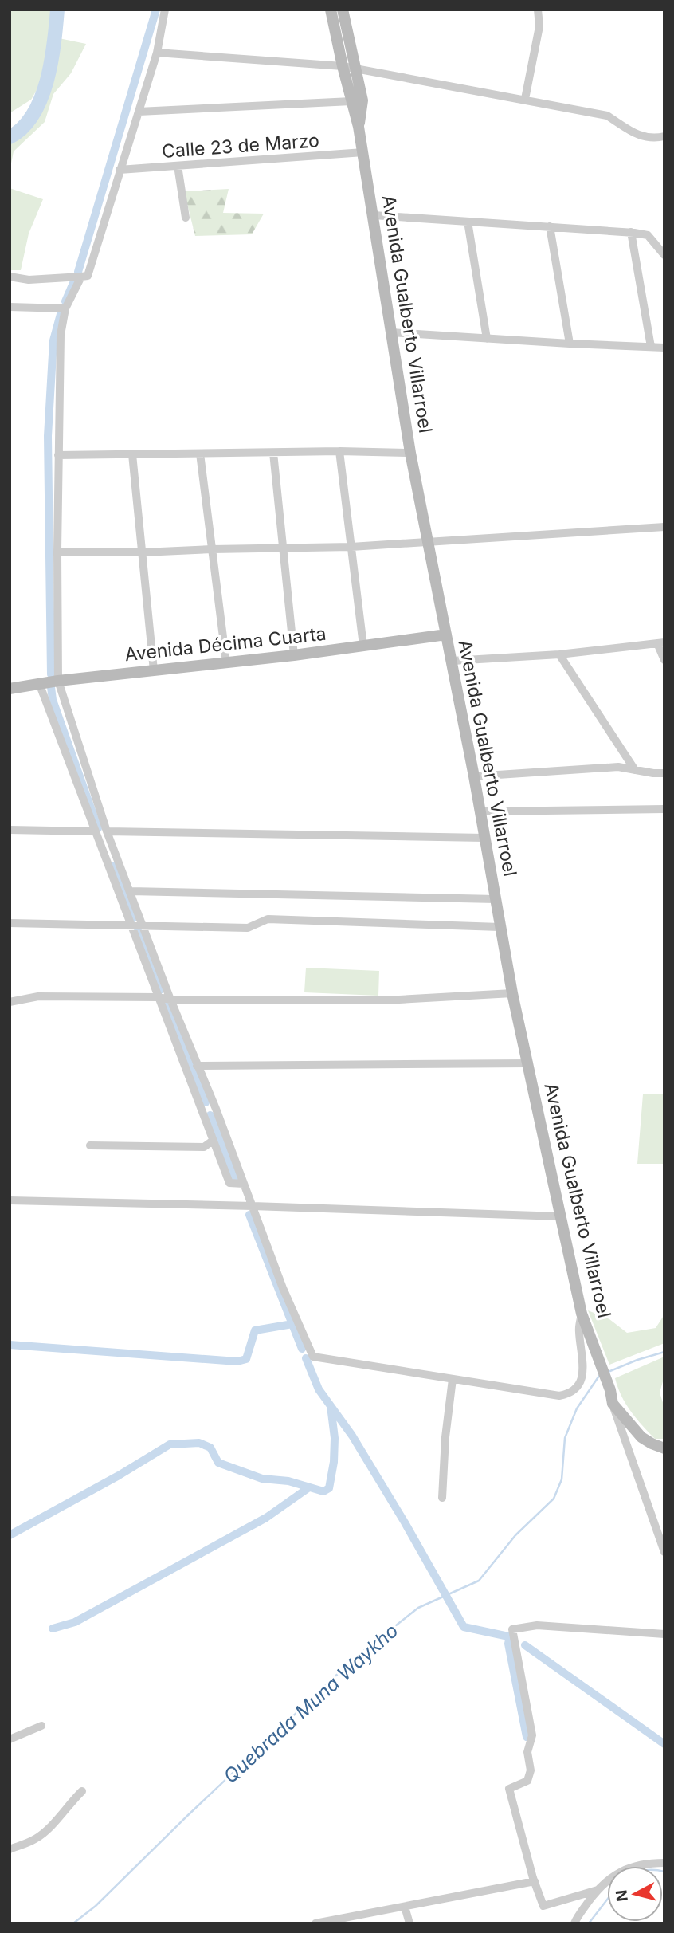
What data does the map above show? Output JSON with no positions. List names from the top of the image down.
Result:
{
  "streets": {
    "main road": ["Avenida Gualberto Villarroel", "Avenida Décima Cuarta"],
    "street": ["Calle 23 de Marzo"]
  },
  "crossings": [
    ["Calle 23 de Marzo", "Avenida Gualberto Villarroel"],
    ["Avenida Gualberto Villarroel", "Avenida Décima Cuarta"]
  ],
  "water": ["Quebrada Muna Waykho"],
  "north": "left"
}
